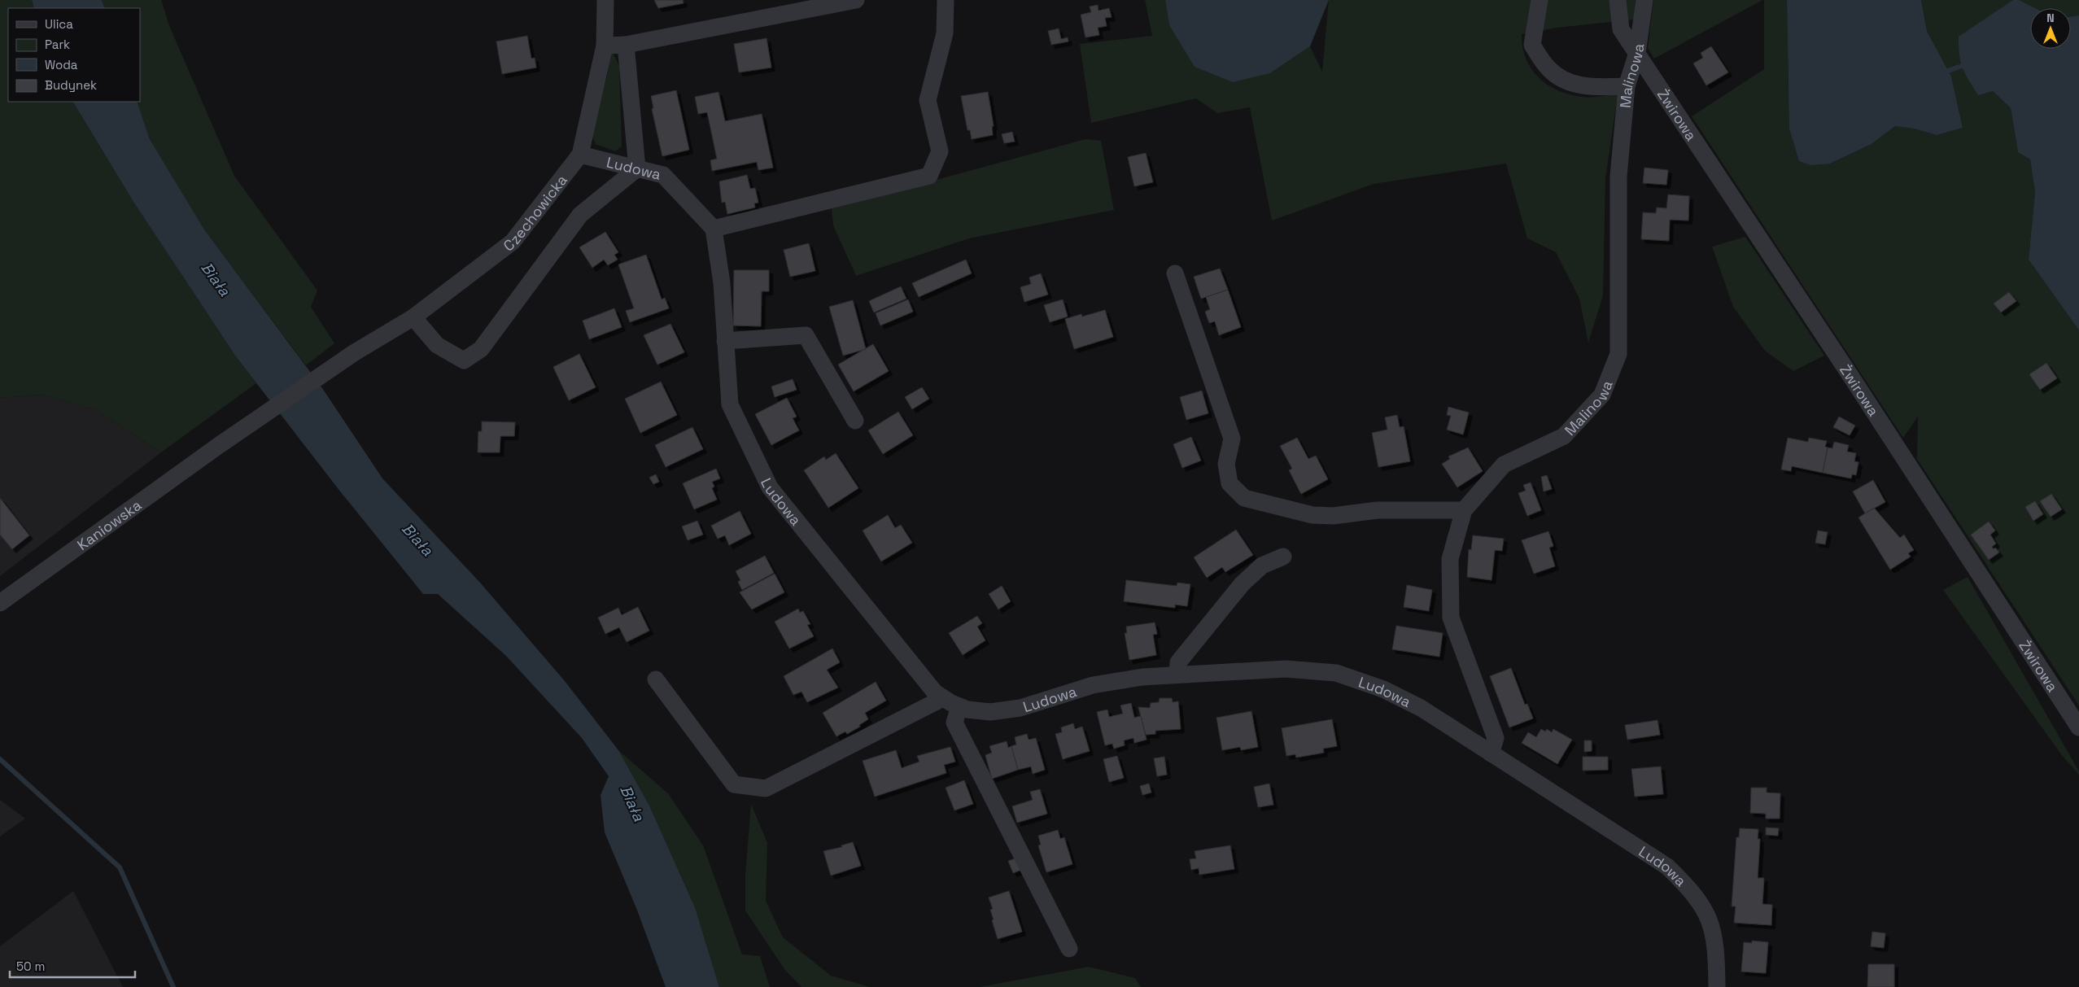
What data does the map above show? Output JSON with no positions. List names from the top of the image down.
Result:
{
  "streets": {
    "street": [
      "Malinowa",
      "Żwirowa",
      "Ludowa",
      "Czechowicka",
      "Kaniowska"
    ]
  },
  "crossings": [
    ["Malinowa", "Żwirowa"],
    ["Malinowa", "Ludowa"],
    ["Ludowa", "Czechowicka"],
    ["Czechowicka", "Kaniowska"]
  ],
  "water": ["Biała"],
  "legend": [
    "Ulica",
    "Park",
    "Woda",
    "Budynek"
  ],
  "scale_bar": "50 m",
  "north": "top"
}
